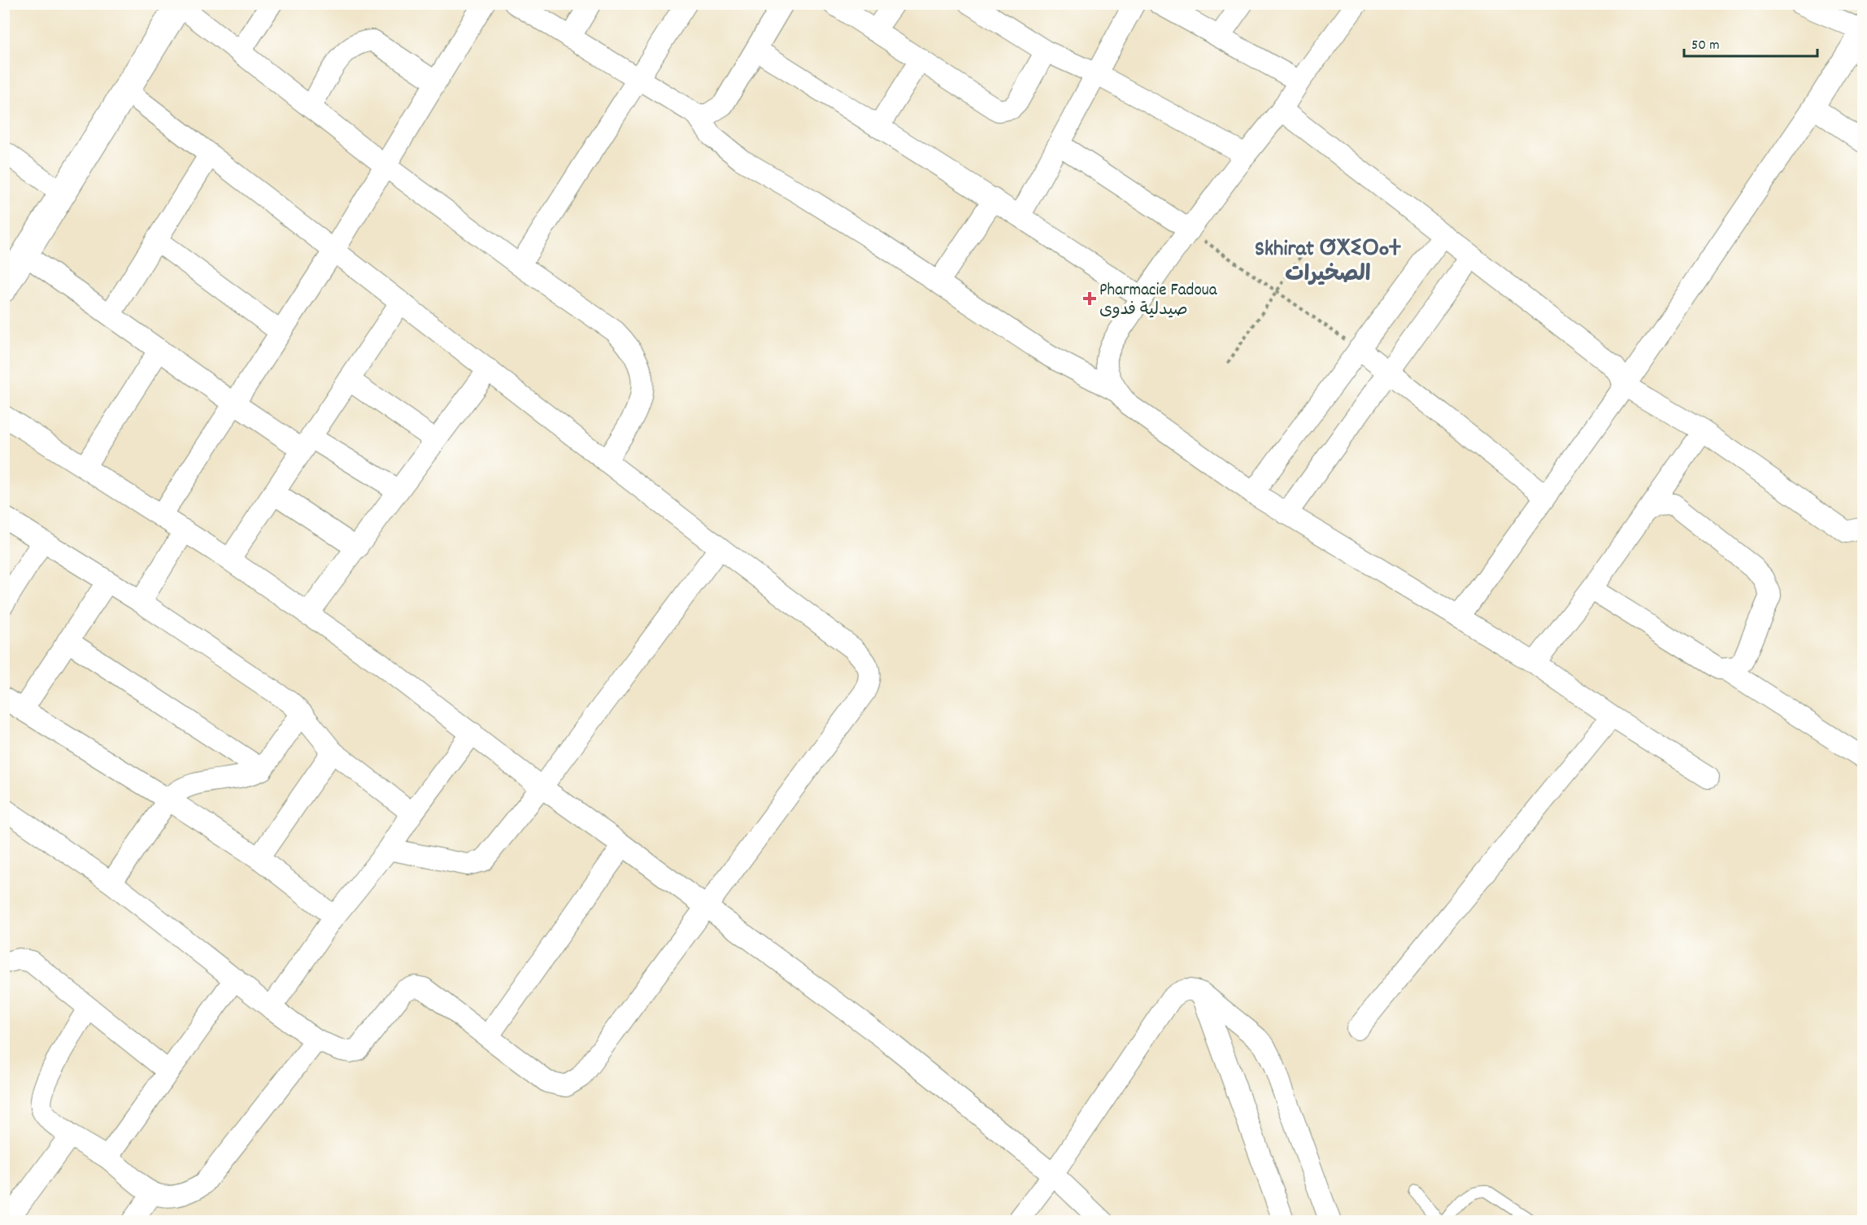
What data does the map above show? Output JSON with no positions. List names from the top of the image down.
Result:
{
  "districts": ["Skhirat ⵚⵅⵉⵔⴰⵜ الصخيرات"],
  "places": {
    "health": ["Pharmacie Fadoua صيدلية فدوى"]
  },
  "scale_bar": "50 m"
}
